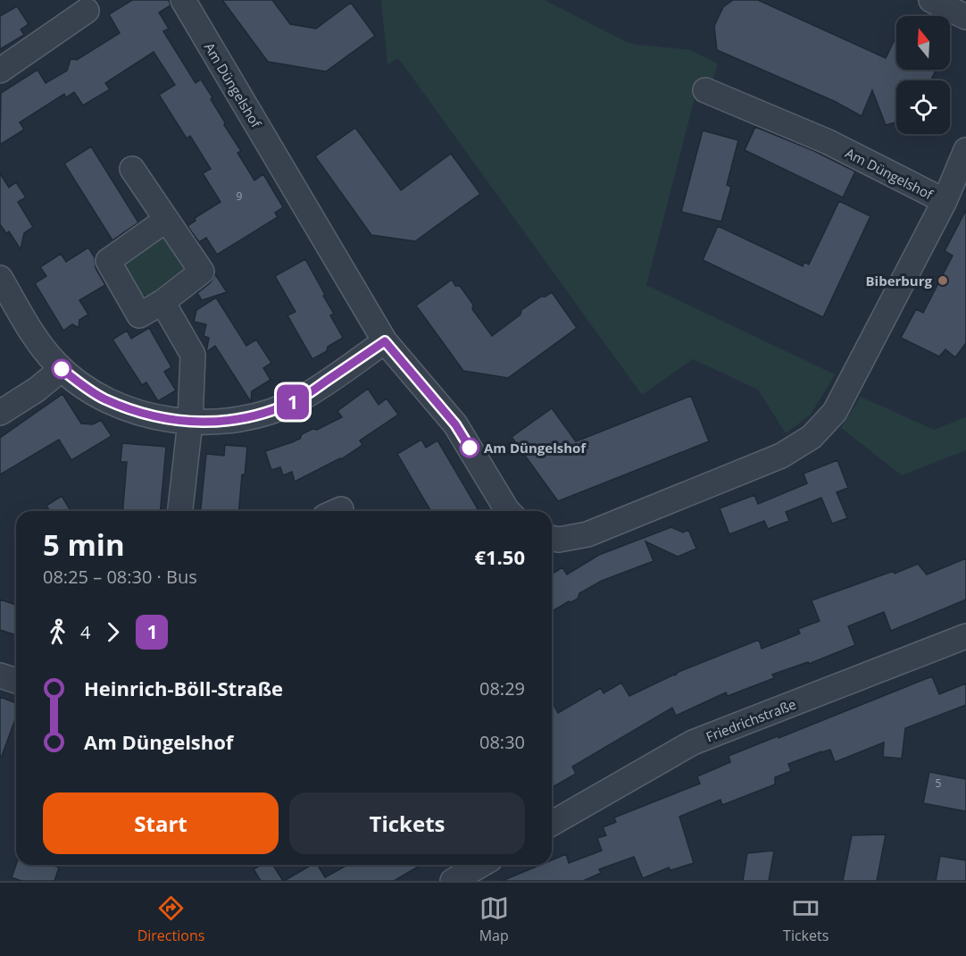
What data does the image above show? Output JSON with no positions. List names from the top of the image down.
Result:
{
  "streets": {
    "street": ["Am Düngelshof", "Friedrichstraße"]
  },
  "places": ["Biberburg", "Am Düngelshof"],
  "lines": ["bus line 1"],
  "house_numbers": ["9", "5"],
  "north": "top",
  "page": {
    "on_map": "1",
    "heading": ["5 min", "08:25 – 08:30 · Bus", "€1.50"],
    "legs": ["4", "1"],
    "list": [
      {
        "name": "Heinrich-Böll-Straße",
        "value": "08:29"
      },
      {
        "name": "Am Düngelshof",
        "value": "08:30"
      }
    ],
    "buttons": ["Start", "Tickets"],
    "tabs": ["Directions", "Map", "Tickets"]
  }
}
